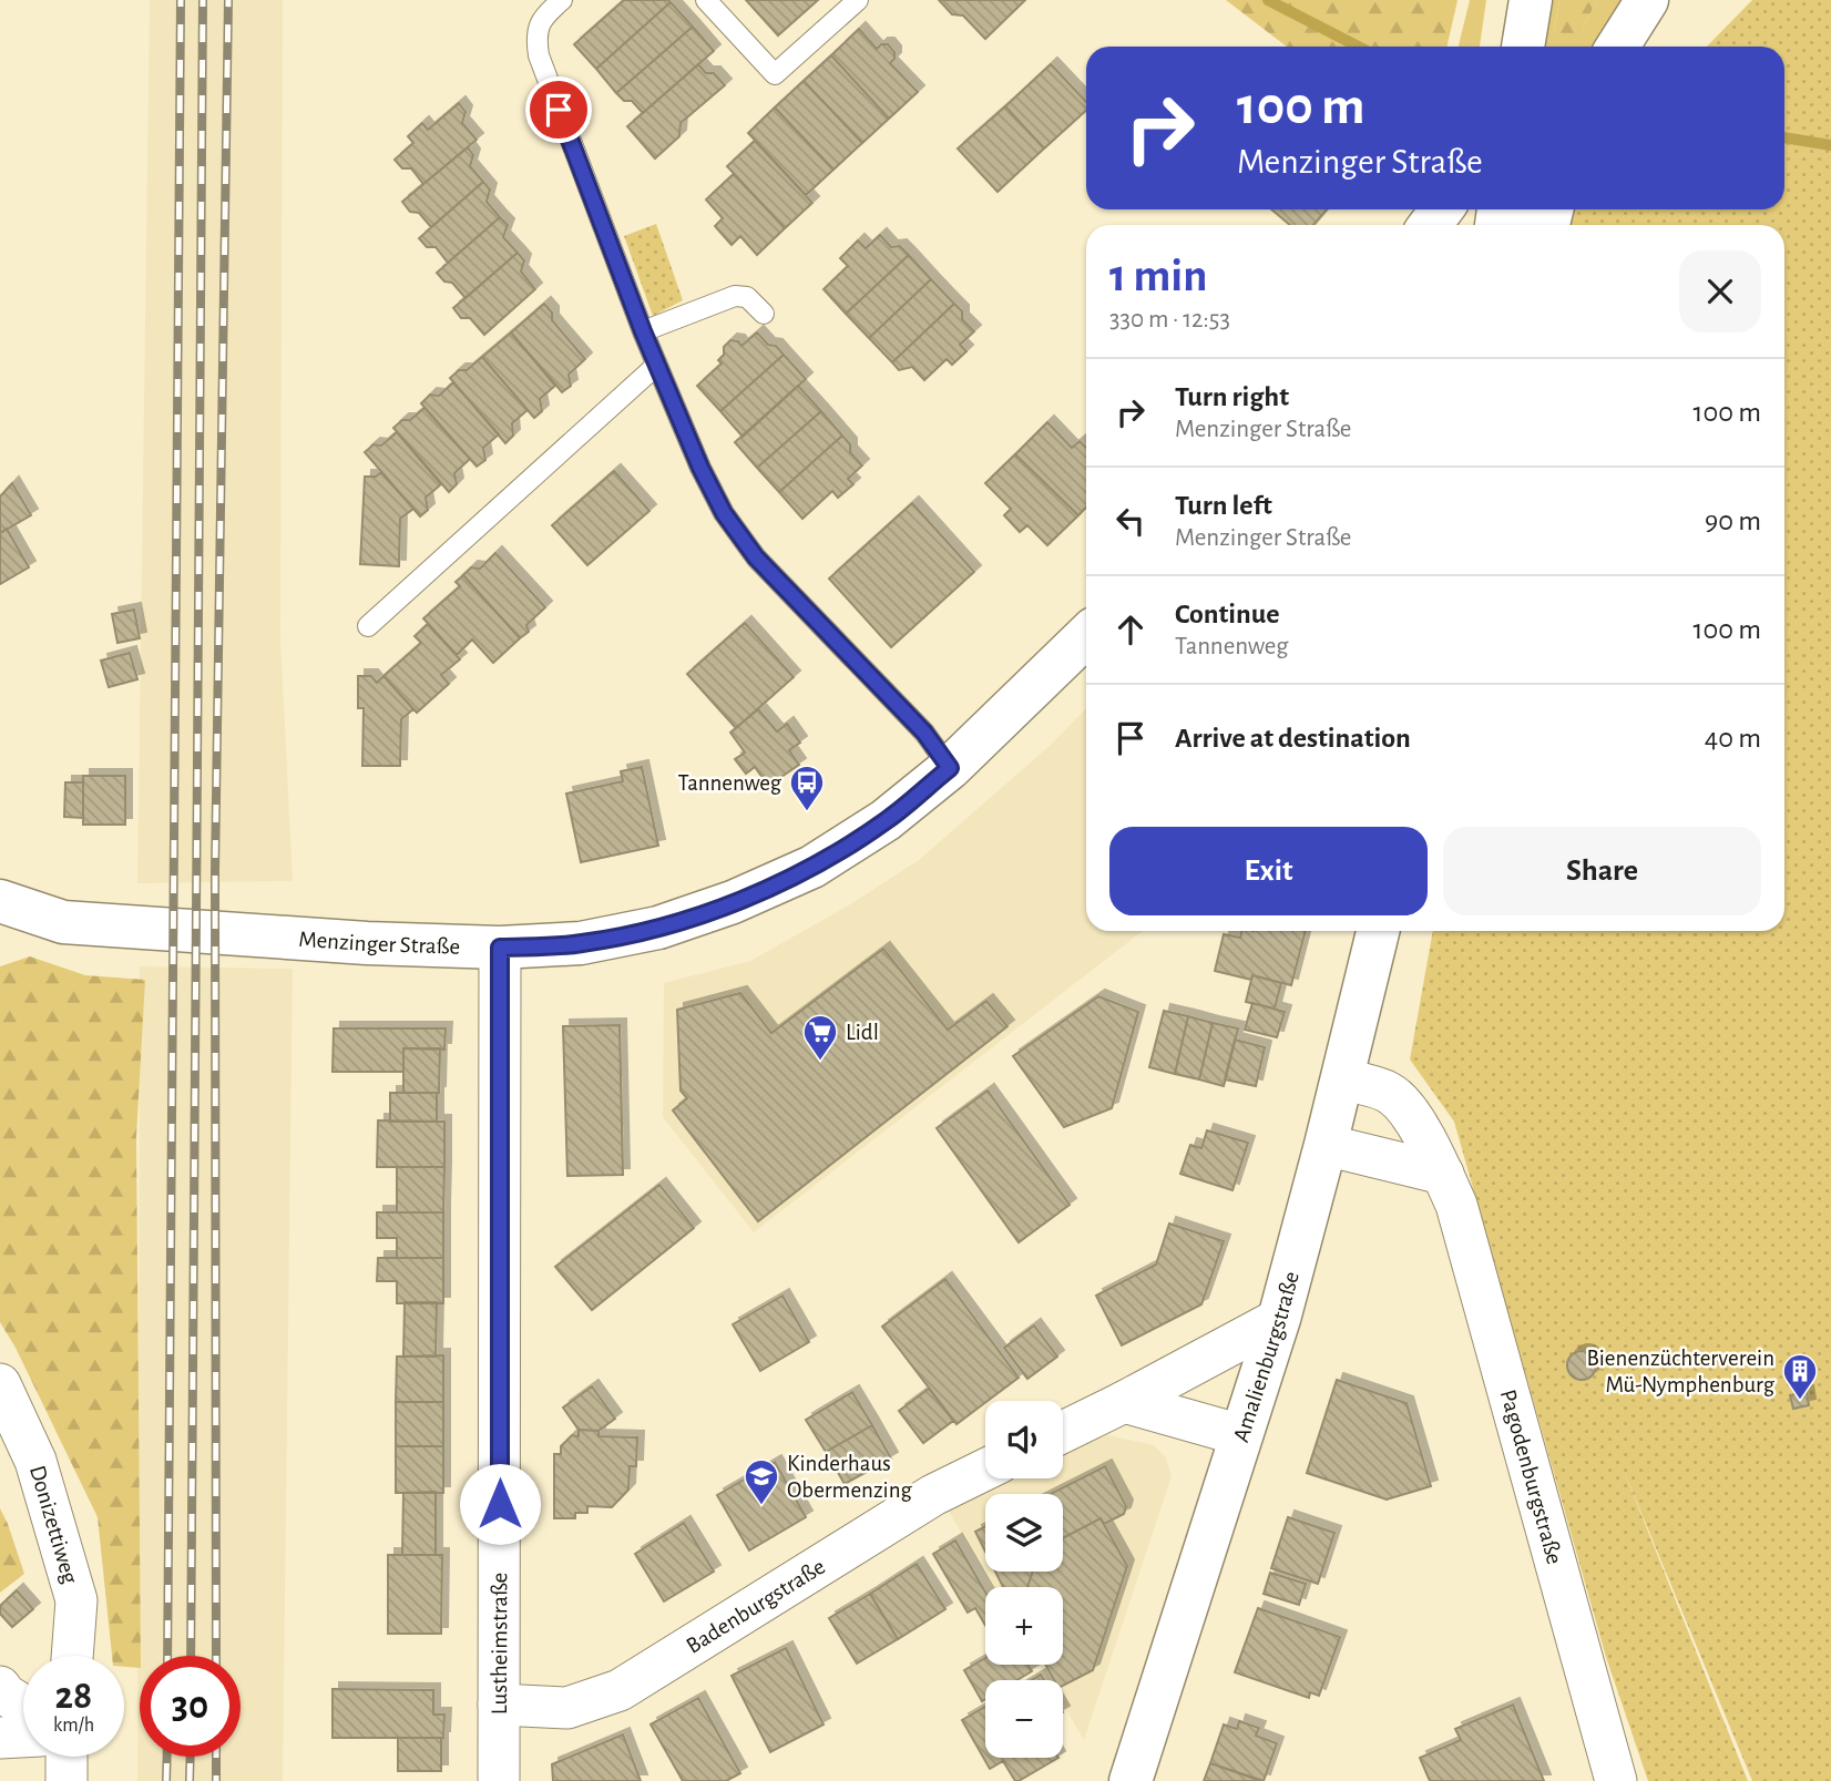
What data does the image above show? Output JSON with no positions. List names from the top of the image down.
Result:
{
  "streets": {
    "street": [
      "Menzinger Straße",
      "Amalienburgstraße",
      "Pagodenburgstraße",
      "Donizettiweg",
      "Badenburgstraße",
      "Lustheimstraße"
    ]
  },
  "crossings": [
    ["Menzinger Straße", "Lustheimstraße"],
    ["Amalienburgstraße", "Pagodenburgstraße"],
    ["Badenburgstraße", "Lustheimstraße"]
  ],
  "places": {
    "bus stop": ["Tannenweg"],
    "supermarket": ["Lidl"],
    "building": ["Bienenzüchterverein Mü-Nymphenburg"],
    "school or university": ["Kinderhaus Obermenzing"]
  },
  "page": {
    "turn": ["100 m", "Menzinger Straße"],
    "heading": ["1 min", "330 m · 12:53"],
    "list": [
      {
        "name": "Turn right",
        "note": "Menzinger Straße",
        "value": "100 m"
      },
      {
        "name": "Turn left",
        "note": "Menzinger Straße",
        "value": "90 m"
      },
      {
        "name": "Continue",
        "note": "Tannenweg",
        "value": "100 m"
      },
      {
        "name": "Arrive at destination",
        "value": "40 m"
      }
    ],
    "buttons": ["Exit", "Share"],
    "map_buttons": ["+", "−"],
    "speed": "28 km/h",
    "limit": "30"
  }
}
